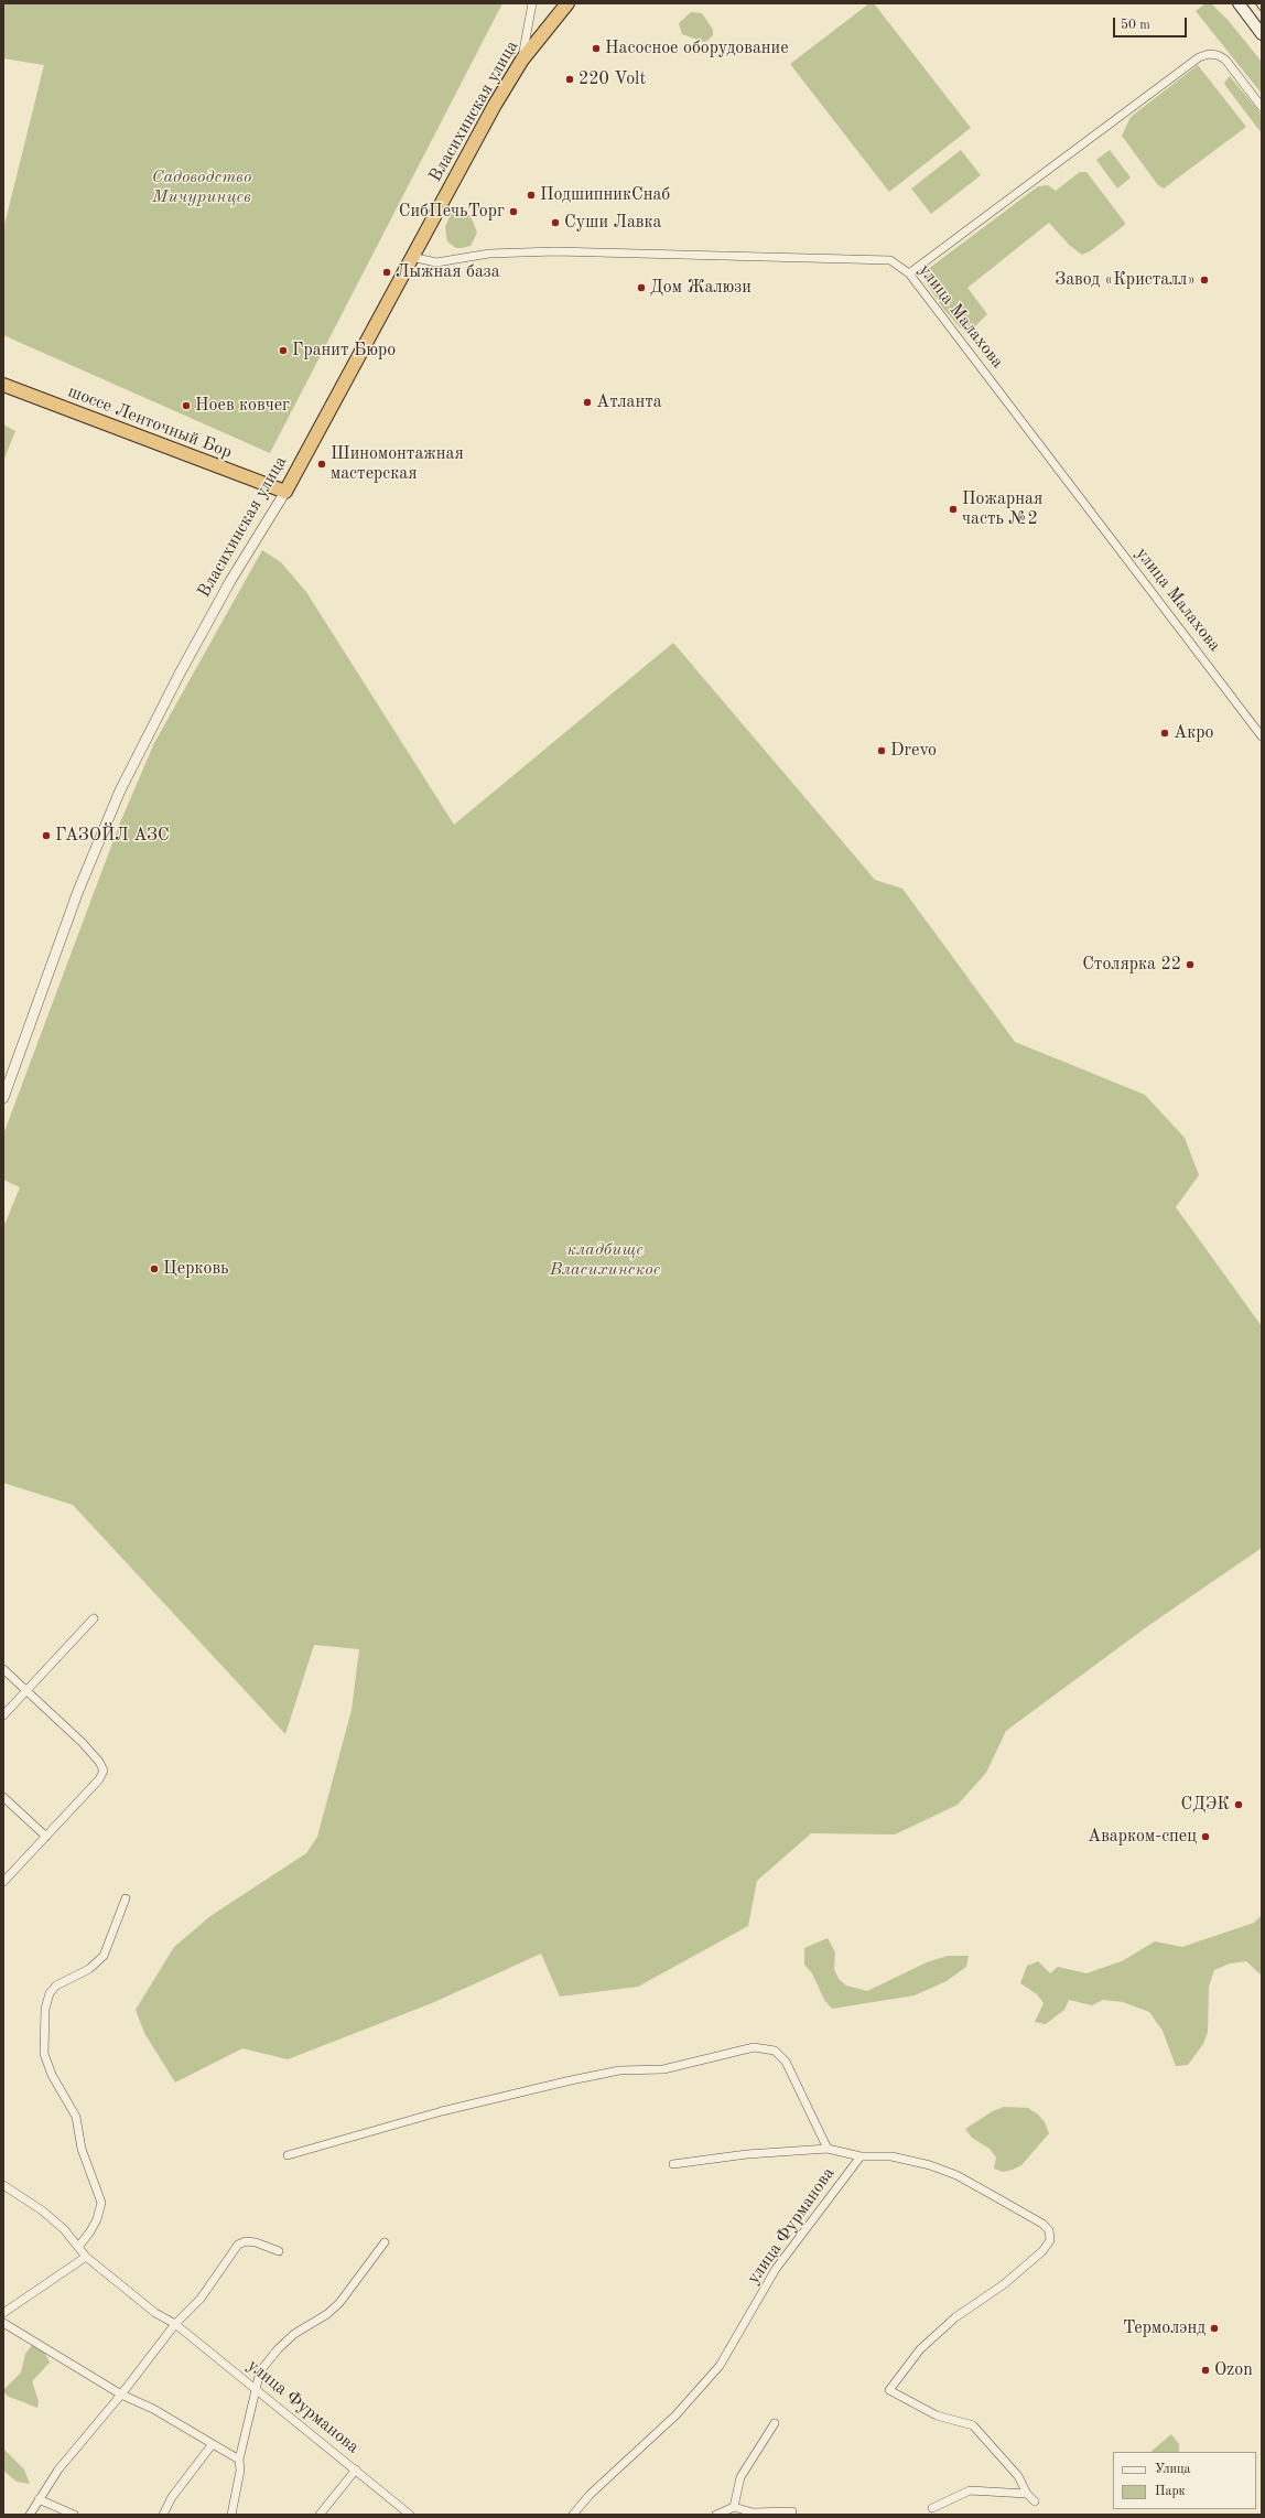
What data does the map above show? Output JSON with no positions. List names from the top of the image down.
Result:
{
  "streets": {
    "highway": ["Власихинская улица", "шоссе Ленточный Бор"],
    "street": ["улица Малахова", "улица Фурманова"]
  },
  "crossings": [
    ["Власихинская улица", "улица Малахова"],
    ["Власихинская улица", "шоссе Ленточный Бор"]
  ],
  "parks": ["Садоводство Мичуринцев", "кладбище Власихинское"],
  "places": [
    "Насосное оборудование",
    "220 Volt",
    "ПодшипникСнаб",
    "СибПечьТорг",
    "Суши Лавка",
    "Лыжная база",
    "Завод «Кристалл»",
    "Дом Жалюзи",
    "Гранит Бюро",
    "Атланта",
    "Ноев ковчег",
    "Шиномонтажная мастерская",
    "Пожарная часть №2",
    "Акро",
    "Drevo",
    "ГАЗОЙЛ АЗС",
    "Столярка 22",
    "Церковь",
    "СДЭК",
    "Аварком-спец",
    "Термолэнд",
    "Ozon"
  ],
  "legend": ["Улица", "Парк"],
  "scale_bar": "50 m"
}
